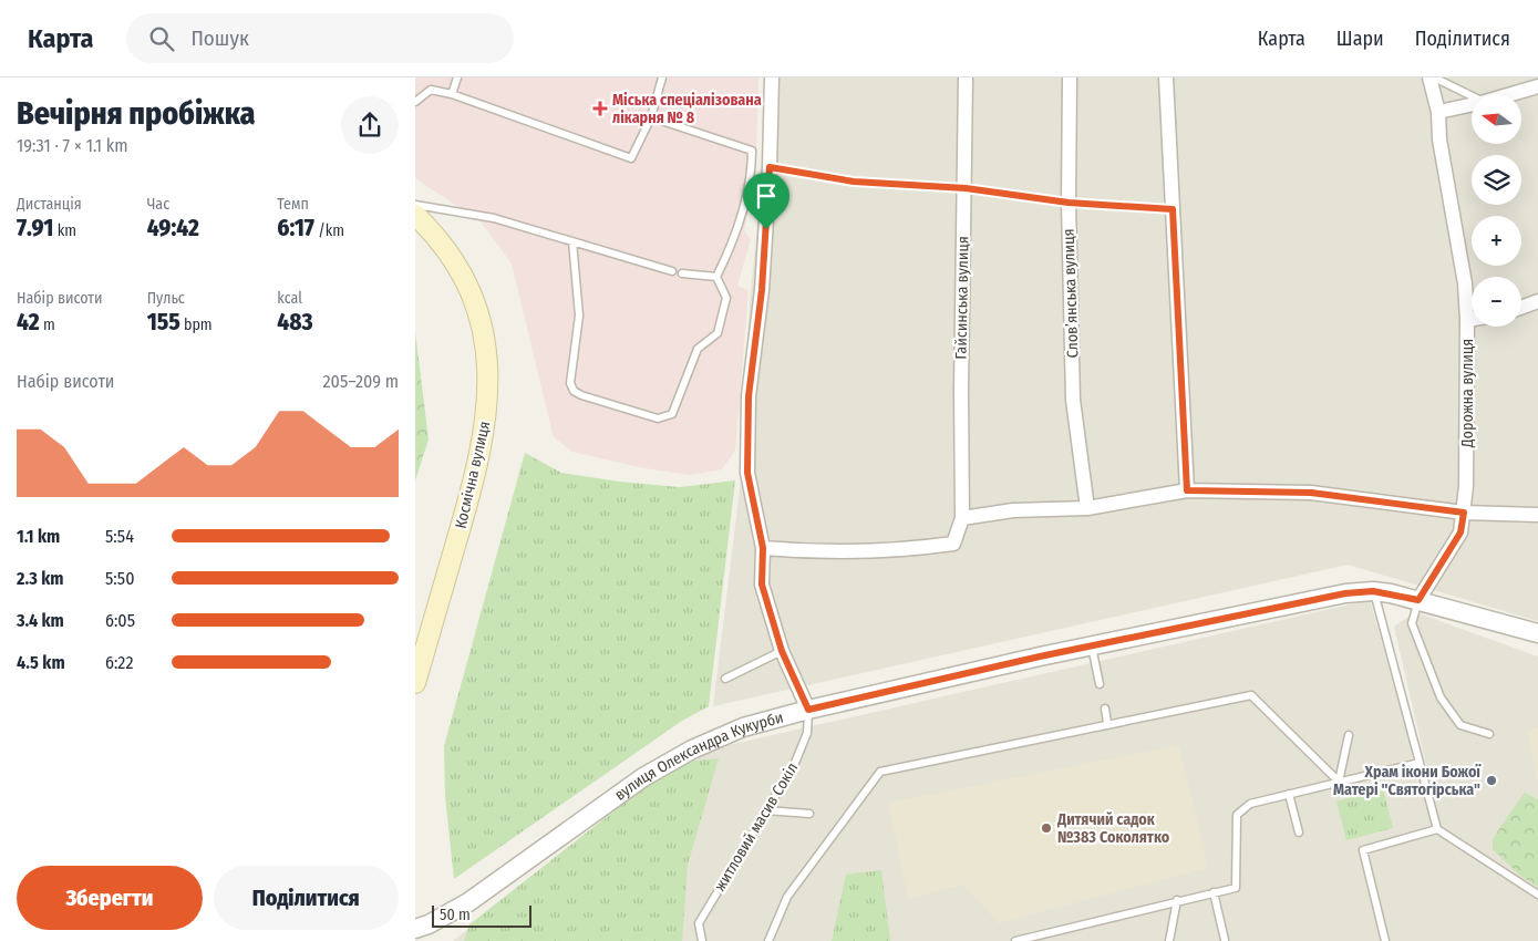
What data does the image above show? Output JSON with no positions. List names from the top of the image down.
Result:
{
  "streets": {
    "main road": ["Космічна вулиця"],
    "street": [
      "Словʼянська вулиця",
      "Гайсинська вулиця",
      "Дорожна вулиця",
      "вулиця Олександра Кукурби"
    ],
    "lane": ["житловий масив Сокіл"]
  },
  "crossings": [
    ["Дорожна вулиця", "вулиця Олександра Кукурби"],
    ["вулиця Олександра Кукурби", "житловий масив Сокіл"]
  ],
  "places": {
    "health": ["Міська спеціалізована лікарня № 8"],
    "other": ["Храм ікони Божої Матері \"Святогірська\"", "Дитячий садок №383 Соколятко"]
  },
  "scale_bar": "50 m",
  "north": "left",
  "page": {
    "header": "Карта",
    "search": "Пошук",
    "nav": ["Карта", "Шари", "Поділитися"],
    "heading": ["Вечірня пробіжка", "19:31 · 7 × 1.1 km"],
    "map_buttons": ["+", "−"],
    "stats": [
      ["Дистанція", "7.91 km"],
      ["Час", "49:42"],
      ["Темп", "6:17 /km"],
      ["Набір висоти", "42 m"],
      ["Пульс", "155 bpm"],
      ["kcal", "483"]
    ],
    "chart": ["Набір висоти", "205–209 m"],
    "list": [
      {
        "name": "1.1 km",
        "note": "5:54"
      },
      {
        "name": "2.3 km",
        "note": "5:50"
      },
      {
        "name": "3.4 km",
        "note": "6:05"
      },
      {
        "name": "4.5 km",
        "note": "6:22"
      }
    ],
    "buttons": ["Зберегти", "Поділитися"],
    "scale": "50 m"
  }
}
